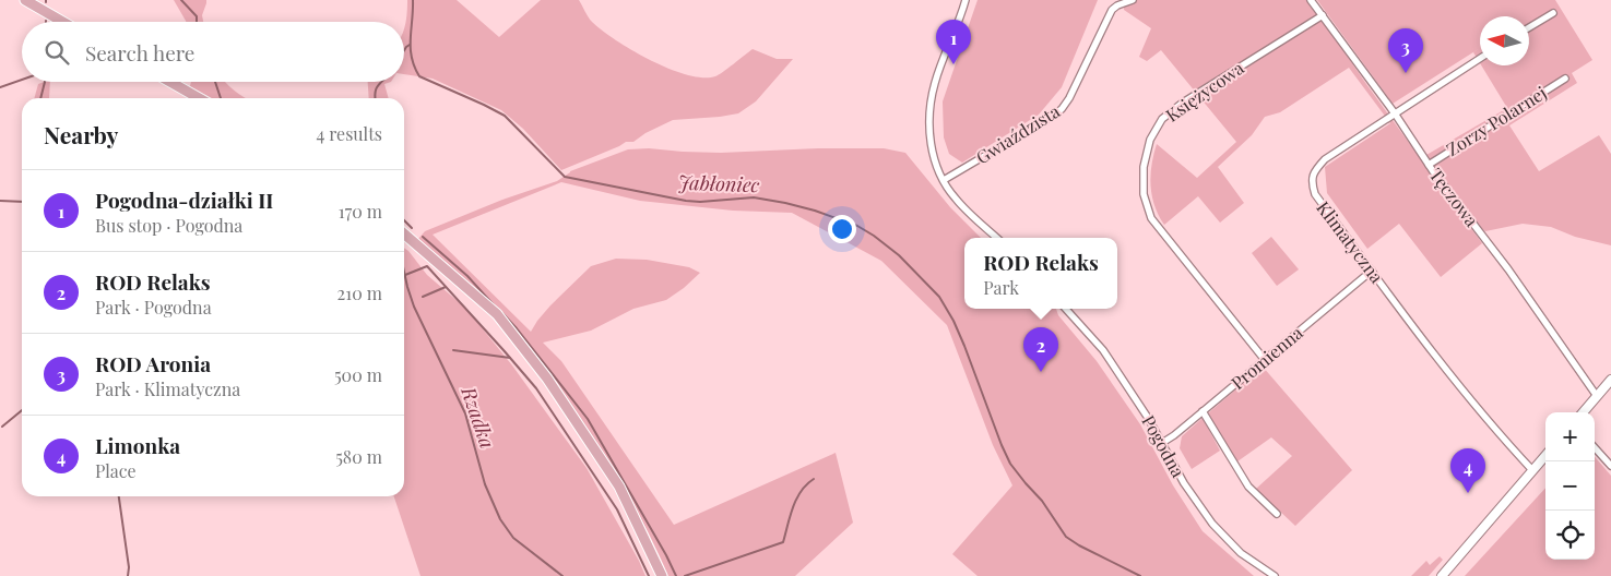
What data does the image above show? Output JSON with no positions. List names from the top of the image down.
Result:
{
  "streets": {
    "street": [
      "Księżycowa",
      "Zorzy Polarnej",
      "Gwiaździsta",
      "Tęczowa",
      "Klimatyczna",
      "Promienna",
      "Pogodna"
    ]
  },
  "crossings": [
    ["Księżycowa", "Tęczowa"],
    ["Księżycowa", "Promienna"],
    ["Zorzy Polarnej", "Tęczowa"],
    ["Tęczowa", "Klimatyczna"],
    ["Klimatyczna", "Promienna"],
    ["Promienna", "Pogodna"]
  ],
  "water": ["Jabłoniec", "Rzadka"],
  "north": "left",
  "page": {
    "pins": [
      "1",
      "3",
      "2",
      "4"
    ],
    "search": "Search here",
    "heading": ["Nearby", "4 results"],
    "list": [
      {
        "mark": "1",
        "name": "Pogodna-działki II",
        "note": "Bus stop · Pogodna",
        "value": "170 m"
      },
      {
        "mark": "2",
        "name": "ROD Relaks",
        "note": "Park · Pogodna",
        "value": "210 m"
      },
      {
        "mark": "3",
        "name": "ROD Aronia",
        "note": "Park · Klimatyczna",
        "value": "500 m"
      },
      {
        "mark": "4",
        "name": "Limonka",
        "note": "Place",
        "value": "580 m"
      }
    ],
    "popup": ["ROD Relaks", "Park"],
    "map_buttons": ["+", "−"]
  }
}
